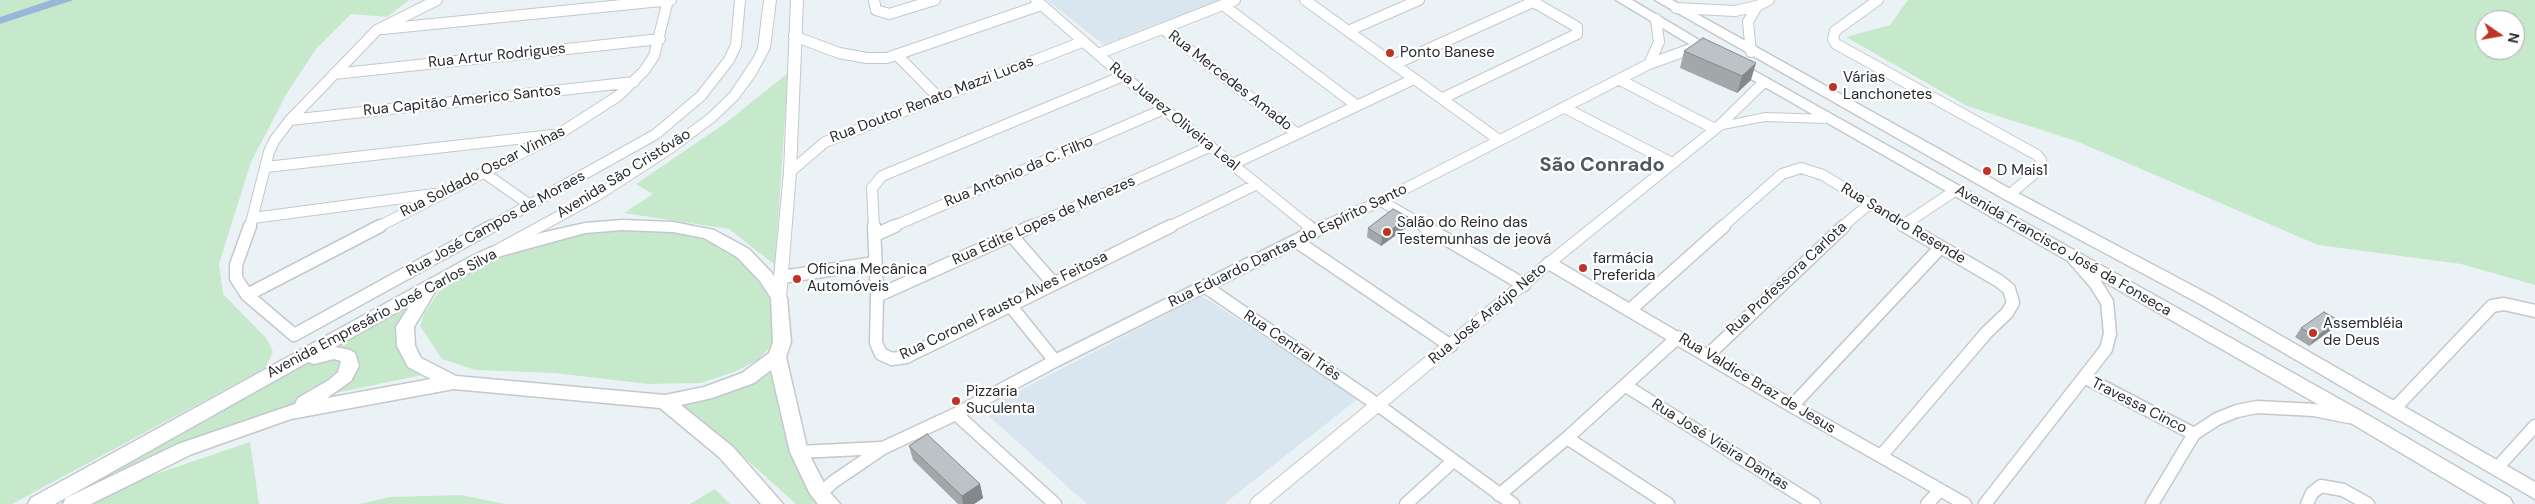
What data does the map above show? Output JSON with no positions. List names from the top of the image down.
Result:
{
  "streets": {
    "main road": ["Avenida Francisco José da Fonseca", "Avenida Empresário José Carlos Silva"],
    "street": [
      "Rua Artur Rodrigues",
      "Rua Mercedes Amado",
      "Rua Doutor Renato Mazzi Lucas",
      "Rua Capitão Americo Santos",
      "Rua Juarez Oliveira Leal",
      "Rua Soldado Oscar Vinhas",
      "Rua Antônio da C. Filho",
      "Avenida São Cristóvão",
      "Rua Edite Lopes de Menezes",
      "Rua José Campos de Moraes",
      "Rua Sandro Resende",
      "Rua Eduardo Dantas do Espírito Santo",
      "Rua Professora Carlota",
      "Rua Coronel Fausto Alves Feitosa",
      "Rua José Araújo Neto",
      "Rua Central Três",
      "Rua Valdice Braz de Jesus",
      "Travessa Cinco",
      "Rua José Vieira Dantas"
    ]
  },
  "crossings": [
    ["Rua Artur Rodrigues", "Rua Soldado Oscar Vinhas"],
    ["Rua Doutor Renato Mazzi Lucas", "Rua Juarez Oliveira Leal"],
    ["Rua Capitão Americo Santos", "Rua Soldado Oscar Vinhas"],
    ["Rua Juarez Oliveira Leal", "Rua Antônio da C. Filho"],
    ["Rua Juarez Oliveira Leal", "Rua Edite Lopes de Menezes"],
    ["Rua Juarez Oliveira Leal", "Rua Eduardo Dantas do Espírito Santo"],
    ["Rua Juarez Oliveira Leal", "Rua Coronel Fausto Alves Feitosa"],
    ["Rua Soldado Oscar Vinhas", "Rua José Campos de Moraes"],
    ["Rua Antônio da C. Filho", "Rua Coronel Fausto Alves Feitosa"],
    ["Avenida São Cristóvão", "Avenida Empresário José Carlos Silva"],
    ["Rua Edite Lopes de Menezes", "Rua Coronel Fausto Alves Feitosa"],
    ["Rua Sandro Resende", "Rua Professora Carlota"],
    ["Rua Sandro Resende", "Rua Valdice Braz de Jesus"],
    ["Rua Eduardo Dantas do Espírito Santo", "Avenida Francisco José da Fonseca"],
    ["Rua Eduardo Dantas do Espírito Santo", "Avenida Empresário José Carlos Silva"],
    ["Rua Eduardo Dantas do Espírito Santo", "Rua Central Três"],
    ["Avenida Francisco José da Fonseca", "Rua José Araújo Neto"],
    ["Rua Professora Carlota", "Rua Valdice Braz de Jesus"],
    ["Rua José Araújo Neto", "Rua Central Três"],
    ["Rua José Araújo Neto", "Rua Valdice Braz de Jesus"]
  ],
  "districts": ["São Conrado"],
  "places": [
    "Ponto Banese",
    "Várias Lanchonetes",
    "D Mais1",
    "Salão do Reino das Testemunhas de jeová",
    "farmácia Preferida",
    "Oficina Mecânica Automóveis",
    "Assembléia de Deus",
    "Pizzaria Suculenta"
  ],
  "north": "right"
}
